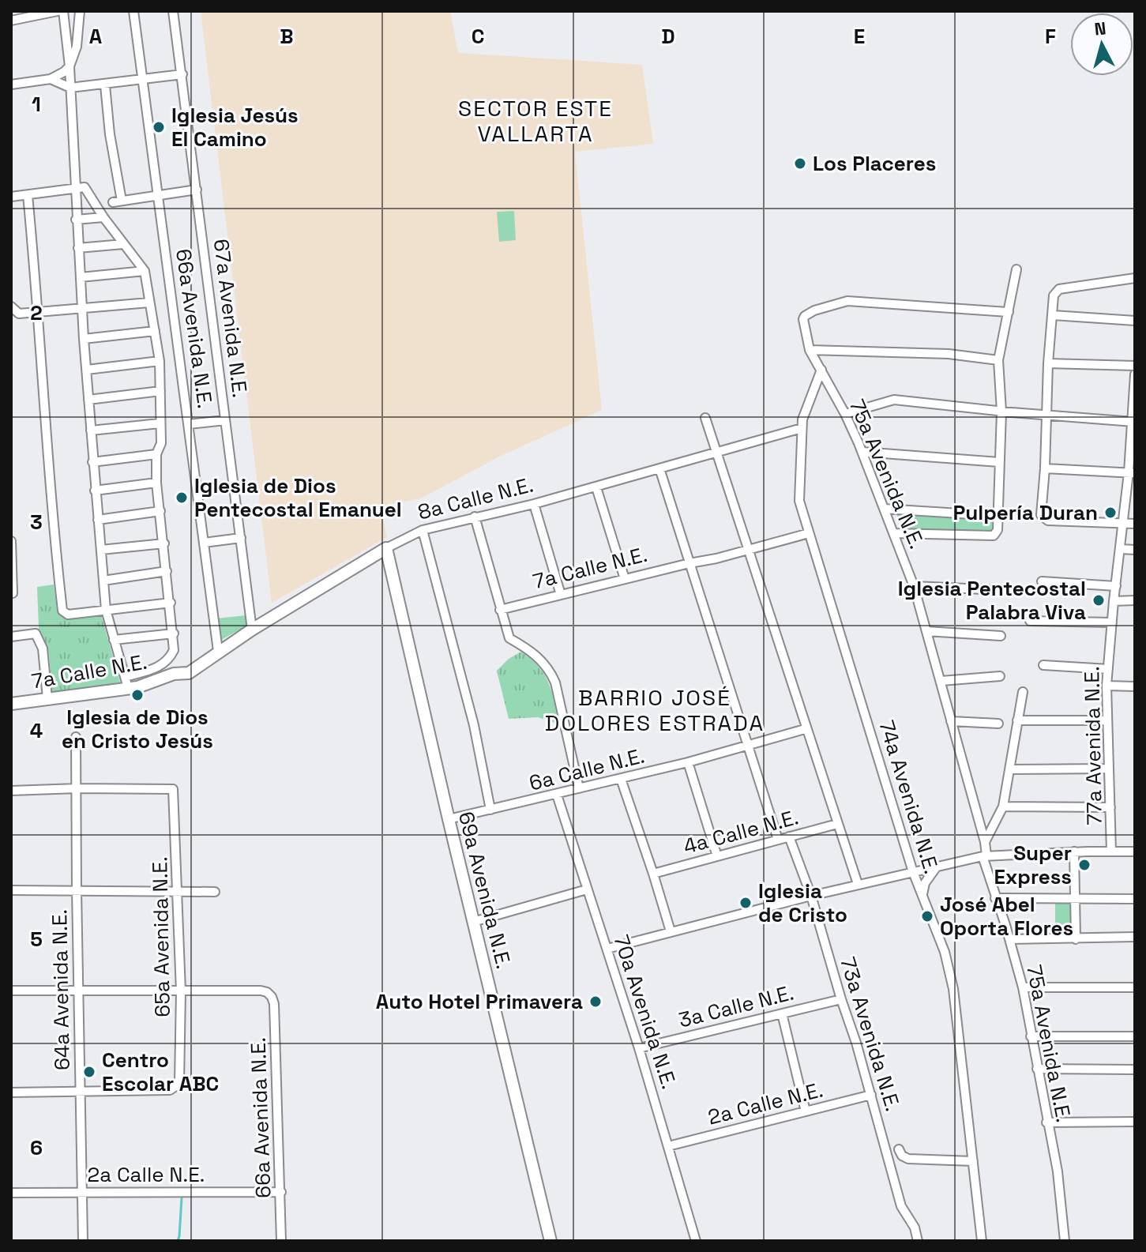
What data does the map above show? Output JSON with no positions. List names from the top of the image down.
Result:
{
  "streets": {
    "street": [
      "67a Avenida N.E.",
      "66a Avenida N.E.",
      "75a Avenida N.E.",
      "8a Calle N.E.",
      "7a Calle N.E.",
      "77a Avenida N.E.",
      "6a Calle N.E.",
      "74a Avenida N.E.",
      "4a Calle N.E.",
      "69a Avenida N.E.",
      "65a Avenida N.E.",
      "64a Avenida N.E.",
      "3a Calle N.E.",
      "70a Avenida N.E.",
      "73a Avenida N.E.",
      "2a Calle N.E."
    ]
  },
  "crossings": [
    ["67a Avenida N.E.", "8a Calle N.E."],
    ["66a Avenida N.E.", "8a Calle N.E."],
    ["66a Avenida N.E.", "65a Avenida N.E."],
    ["66a Avenida N.E.", "2a Calle N.E."],
    ["75a Avenida N.E.", "74a Avenida N.E."],
    ["8a Calle N.E.", "7a Calle N.E."],
    ["8a Calle N.E.", "74a Avenida N.E."],
    ["8a Calle N.E.", "69a Avenida N.E."],
    ["6a Calle N.E.", "69a Avenida N.E."],
    ["6a Calle N.E.", "70a Avenida N.E."],
    ["4a Calle N.E.", "73a Avenida N.E."],
    ["65a Avenida N.E.", "64a Avenida N.E."],
    ["64a Avenida N.E.", "2a Calle N.E."],
    ["3a Calle N.E.", "70a Avenida N.E."],
    ["3a Calle N.E.", "73a Avenida N.E."],
    ["70a Avenida N.E.", "2a Calle N.E."],
    ["73a Avenida N.E.", "2a Calle N.E."]
  ],
  "districts": ["SECTOR ESTE VALLARTA", "BARRIO JOSÉ DOLORES ESTRADA"],
  "places": [
    "Iglesia Jesús El Camino",
    "Los Placeres",
    "Iglesia de Dios Pentecostal Emanuel",
    "Pulpería Duran",
    "Iglesia Pentecostal Palabra Viva",
    "Iglesia de Dios en Cristo Jesús",
    "Super Express",
    "Iglesia de Cristo",
    "José Abel Oporta Flores",
    "Auto Hotel Primavera",
    "Centro Escolar ABC"
  ],
  "north": "top",
  "grid": {
    "columns": [
      "A",
      "B",
      "C",
      "D",
      "E",
      "F"
    ],
    "rows": [
      "1",
      "2",
      "3",
      "4",
      "5",
      "6"
    ]
  }
}
